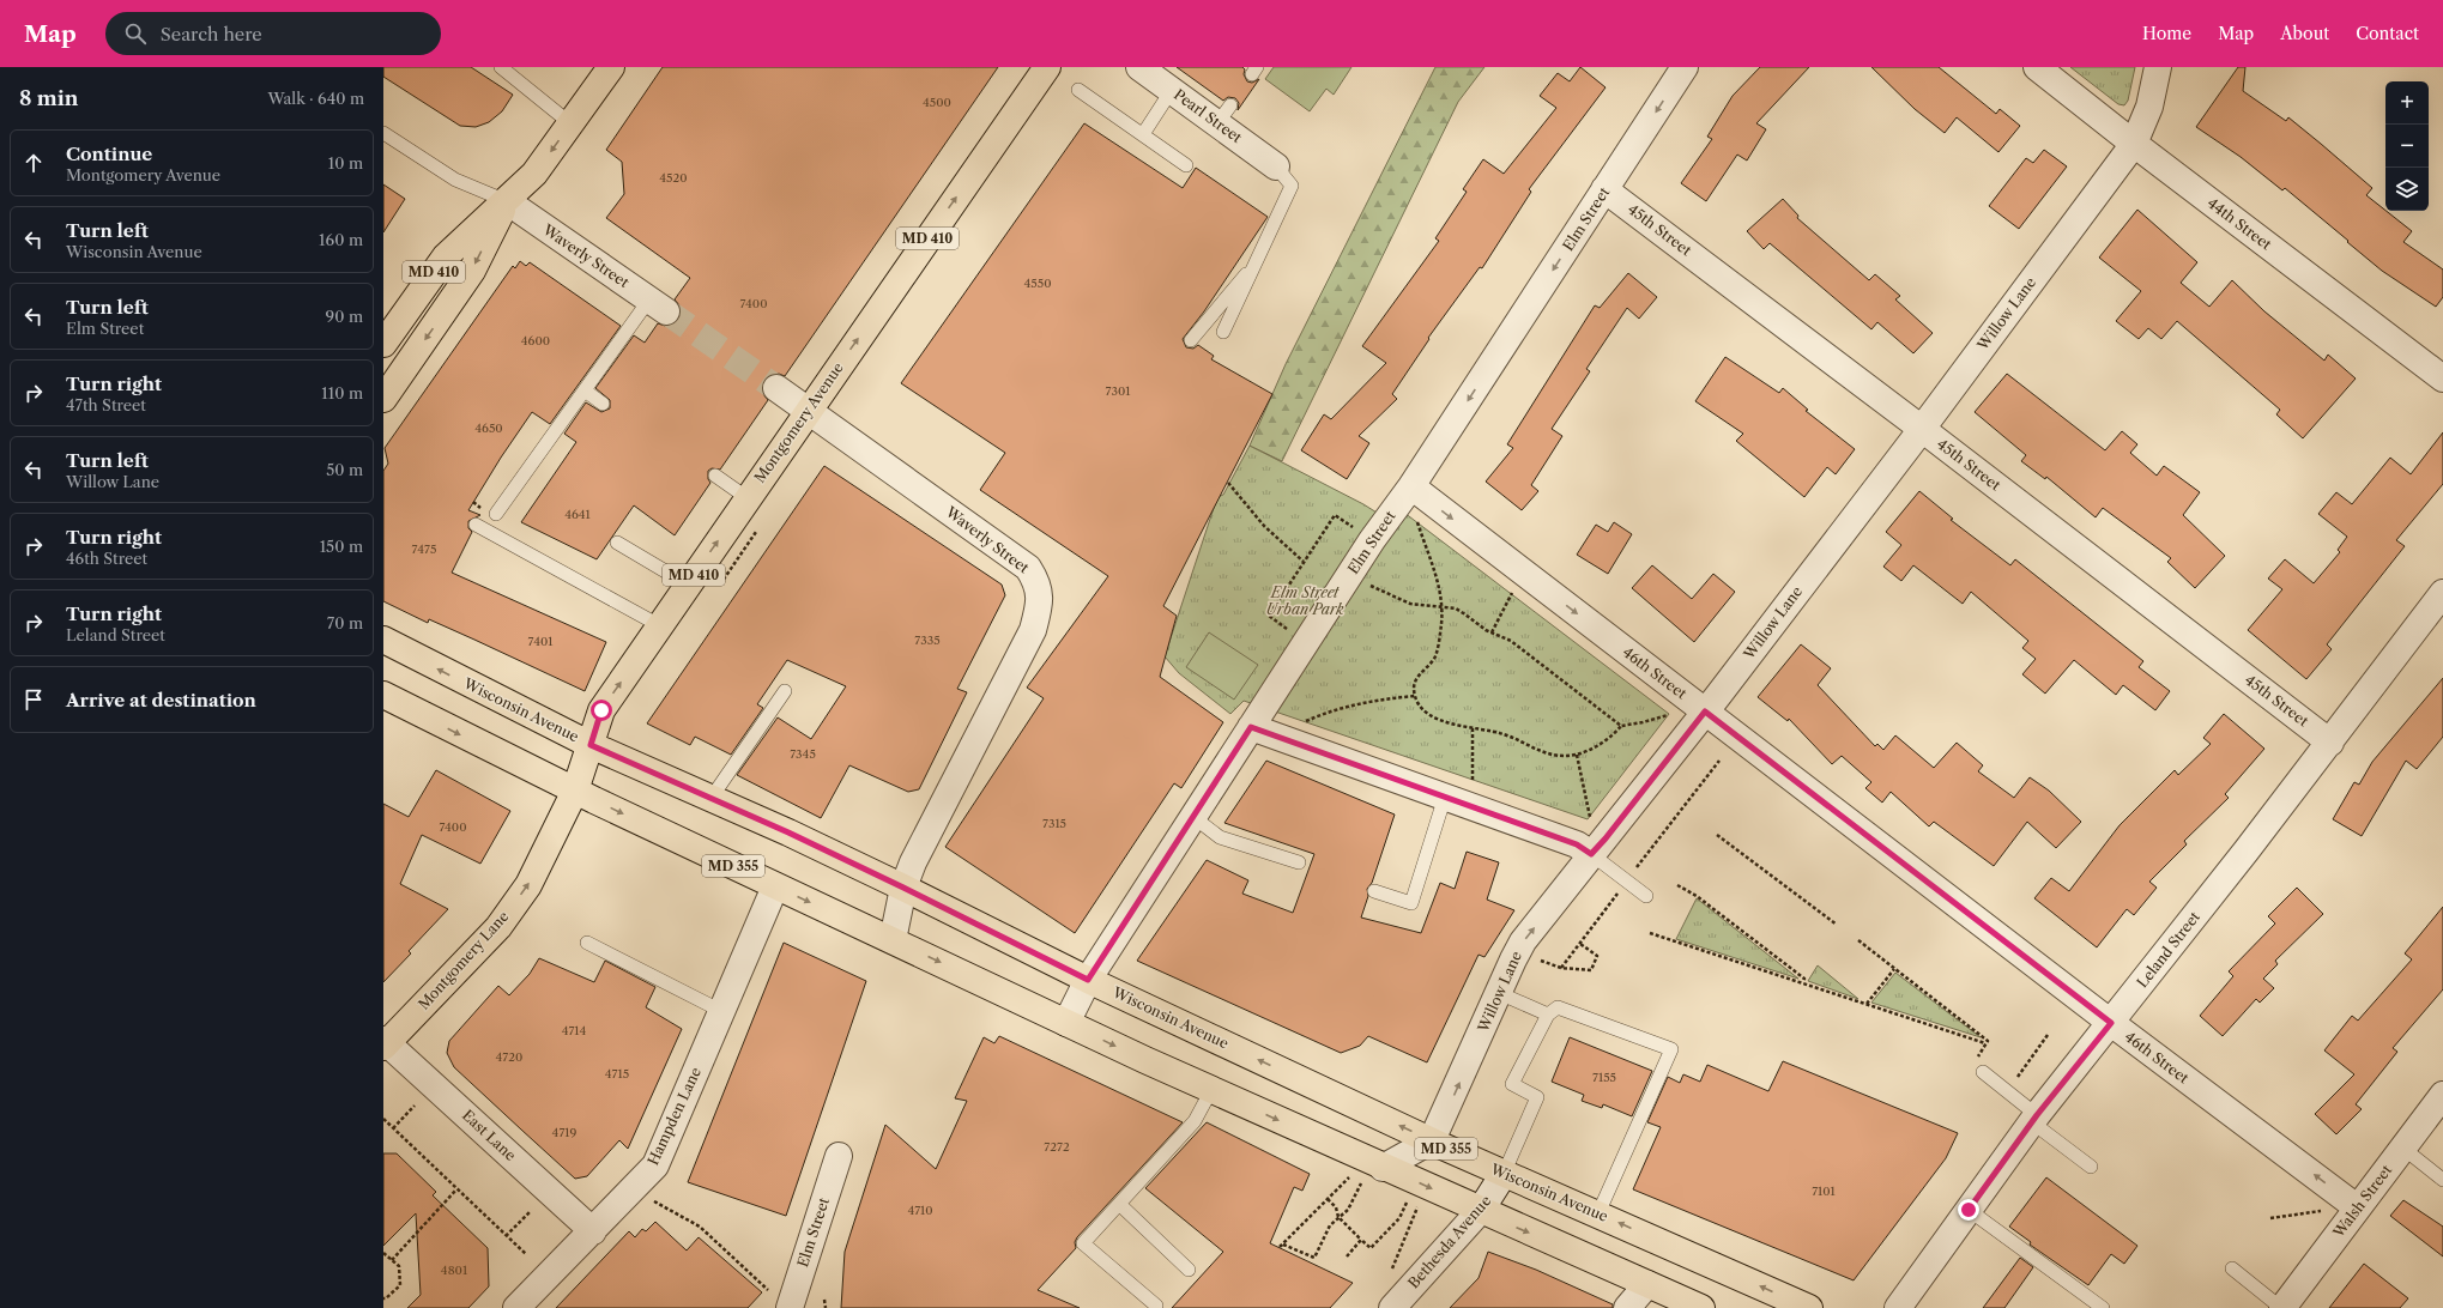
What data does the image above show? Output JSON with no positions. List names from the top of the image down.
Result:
{
  "streets": {
    "main road": [
      "MD 410",
      "Montgomery Avenue",
      "Wisconsin Avenue",
      "MD 355",
      "Montgomery Lane"
    ],
    "street": [
      "Pearl Street",
      "Elm Street",
      "44th Street",
      "45th Street",
      "Waverly Street",
      "Willow Lane",
      "46th Street",
      "Leland Street",
      "Hampden Lane",
      "East Lane",
      "Walsh Street",
      "Bethesda Avenue"
    ]
  },
  "crossings": [
    ["Elm Street", "45th Street"],
    ["Elm Street", "46th Street"],
    ["Elm Street", "Wisconsin Avenue"],
    ["Elm Street", "MD 355"],
    ["44th Street", "Willow Lane"],
    ["45th Street", "Willow Lane"],
    ["45th Street", "Leland Street"],
    ["MD 410", "Waverly Street"],
    ["Waverly Street", "Montgomery Avenue"],
    ["Waverly Street", "Wisconsin Avenue"],
    ["Willow Lane", "46th Street"],
    ["Willow Lane", "Wisconsin Avenue"],
    ["Montgomery Avenue", "Wisconsin Avenue"],
    ["Montgomery Avenue", "MD 355"],
    ["Montgomery Avenue", "Montgomery Lane"],
    ["46th Street", "Leland Street"],
    ["46th Street", "Walsh Street"],
    ["Wisconsin Avenue", "Bethesda Avenue"],
    ["MD 355", "Montgomery Lane"],
    ["MD 355", "Hampden Lane"],
    ["MD 355", "Bethesda Avenue"],
    ["Montgomery Lane", "East Lane"],
    ["Hampden Lane", "East Lane"]
  ],
  "one_way": ["Elm Street", "Montgomery Avenue", "Montgomery Lane"],
  "parks": ["Elm Street Urban Park"],
  "house_numbers": [
    "4500",
    "4520",
    "4550",
    "7400",
    "4600",
    "7301",
    "4650",
    "4641",
    "7475",
    "7335",
    "7401",
    "7345",
    "7315",
    "7400",
    "4714",
    "4720",
    "4715",
    "7155",
    "4719",
    "7272",
    "7101",
    "4710",
    "4801"
  ],
  "page": {
    "header": "Map",
    "search": "Search here",
    "nav": [
      "Home",
      "Map",
      "About",
      "Contact"
    ],
    "heading": ["8 min", "Walk · 640 m"],
    "map_buttons": ["+", "−"],
    "list": [
      ["Continue", "Montgomery Avenue", "10 m"],
      ["Turn left", "Wisconsin Avenue", "160 m"],
      ["Turn left", "Elm Street", "90 m"],
      ["Turn right", "47th Street", "110 m"],
      ["Turn left", "Willow Lane", "50 m"],
      ["Turn right", "46th Street", "150 m"],
      ["Turn right", "Leland Street", "70 m"],
      "Arrive at destination"
    ]
  }
}
